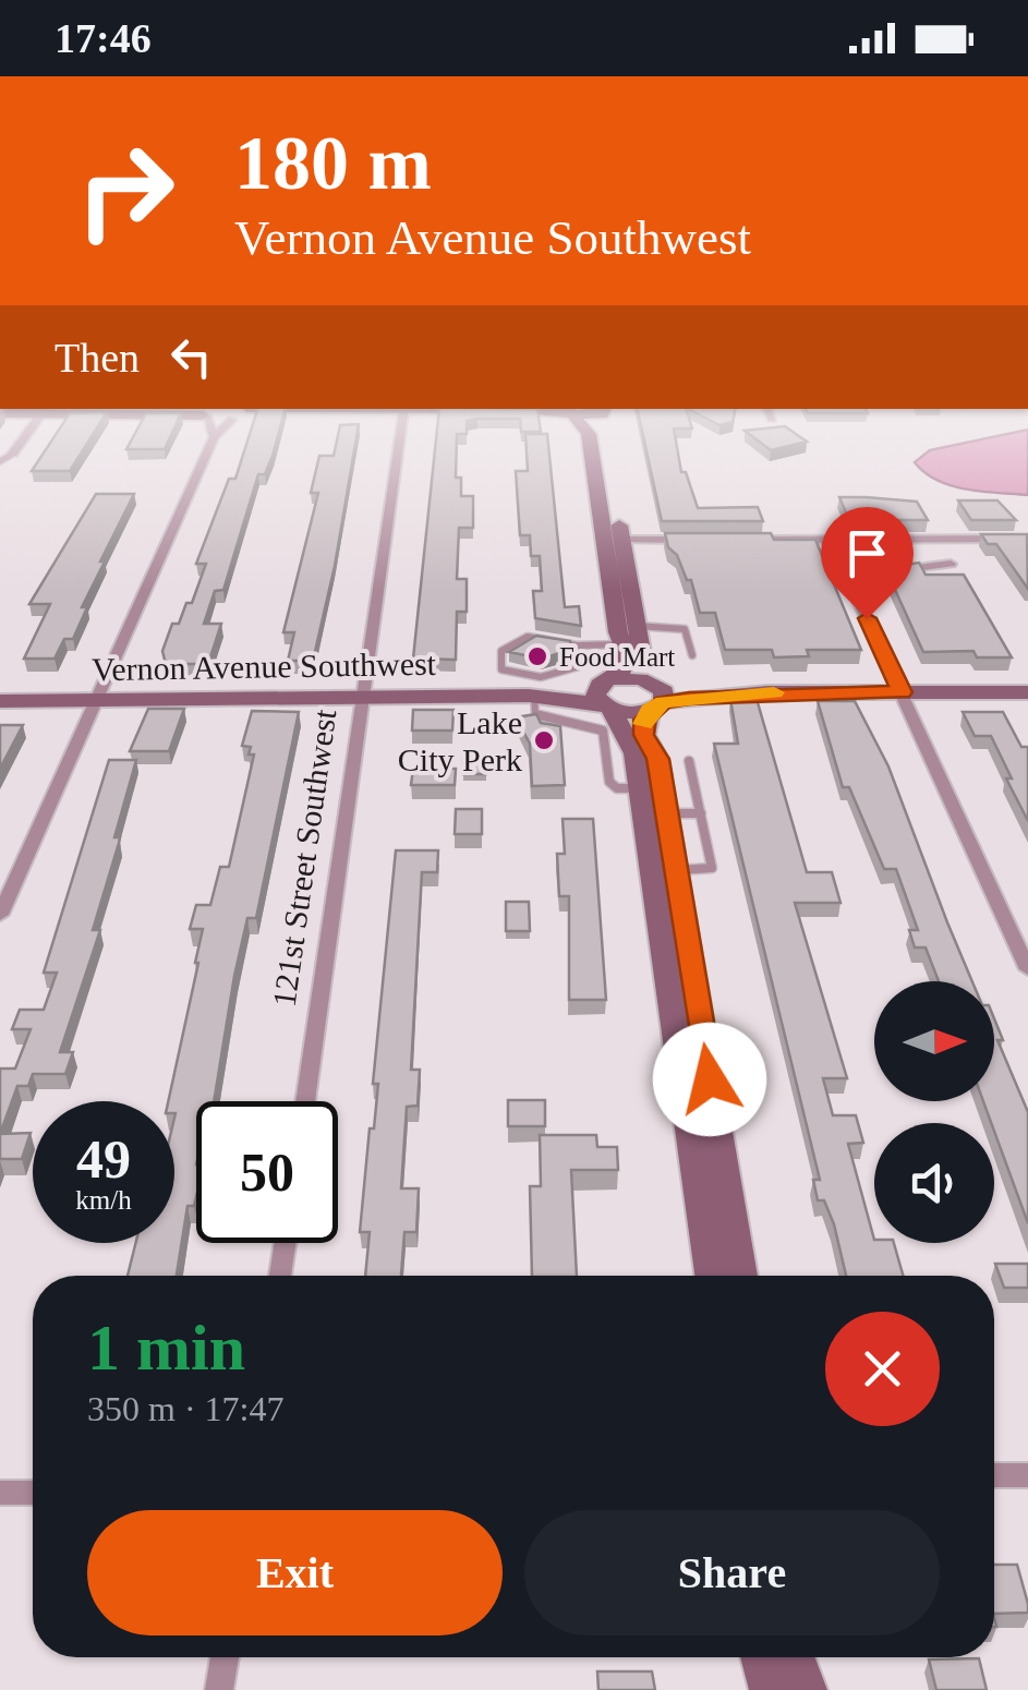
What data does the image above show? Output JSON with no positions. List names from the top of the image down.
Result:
{
  "streets": {
    "main road": ["Vernon Avenue Southwest"],
    "street": ["121st Street Southwest"]
  },
  "crossings": [
    ["Vernon Avenue Southwest", "121st Street Southwest"]
  ],
  "places": ["Food Mart", "Lake City Perk"],
  "north": "right",
  "page": {
    "status": "17:46",
    "turn": ["180 m", "Vernon Avenue Southwest"],
    "then": "Then",
    "speed": "49 km/h",
    "limit": "50",
    "heading": ["1 min", "350 m · 17:47"],
    "buttons": ["Exit", "Share"]
  }
}
